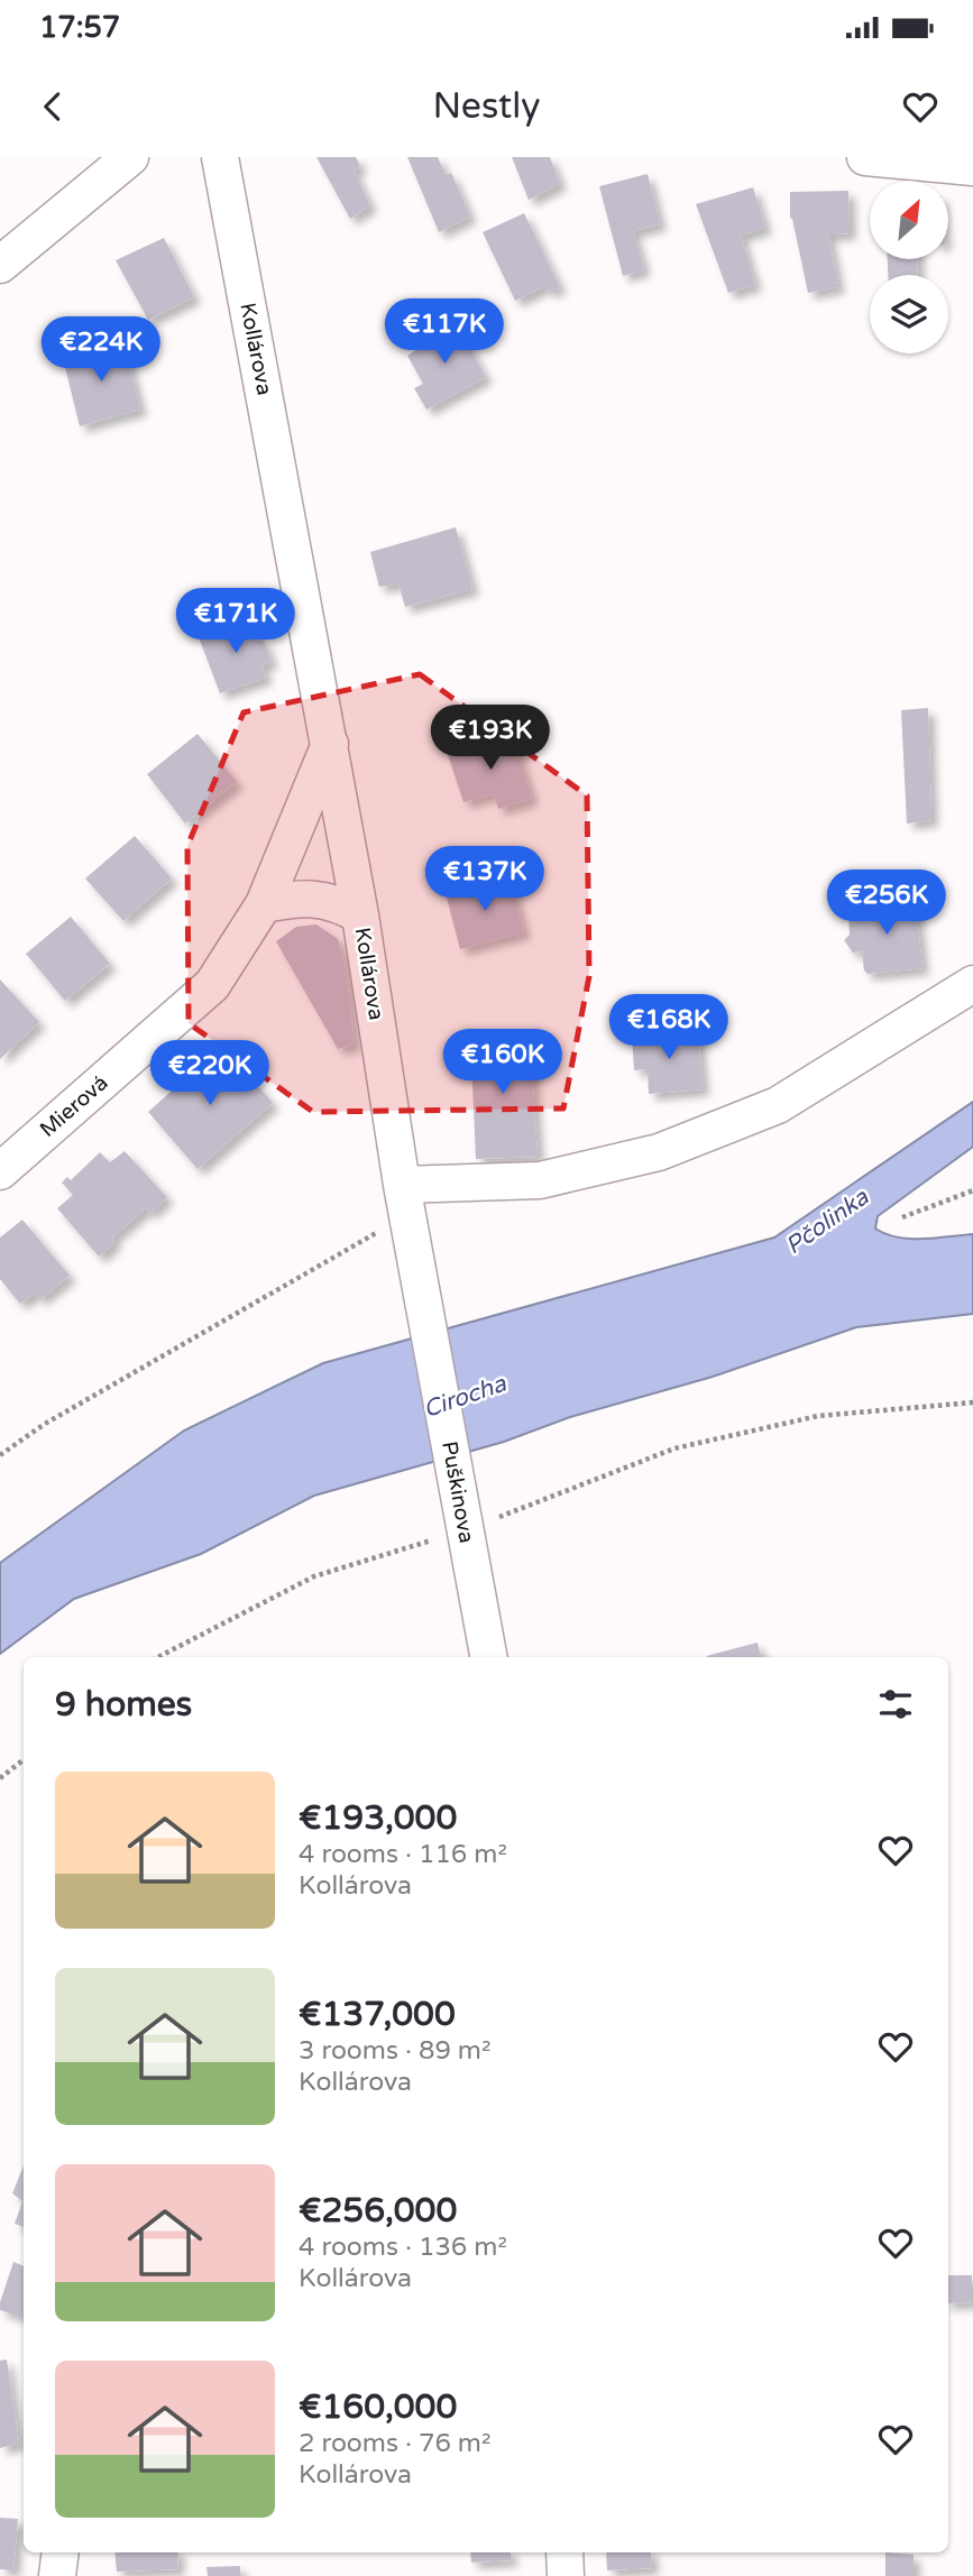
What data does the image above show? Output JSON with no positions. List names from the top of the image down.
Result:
{
  "streets": {
    "street": ["Kollárova", "Mierová", "Puškinova"]
  },
  "crossings": [
    ["Kollárova", "Mierová"],
    ["Kollárova", "Puškinova"]
  ],
  "water": ["Pčolinka", "Cirocha"],
  "north": "top right",
  "page": {
    "status": "17:57",
    "header": "Nestly",
    "price": [
      "€117K",
      "€224K",
      "€171K",
      "€193K",
      "€137K",
      "€256K",
      "€168K",
      "€160K",
      "€220K"
    ],
    "heading": "9 homes",
    "list": [
      {
        "name": "€193,000",
        "note": "4 rooms · 116 m² · Kollárova"
      },
      {
        "name": "€137,000",
        "note": "3 rooms · 89 m² · Kollárova"
      },
      {
        "name": "€256,000",
        "note": "4 rooms · 136 m² · Kollárova"
      },
      {
        "name": "€160,000",
        "note": "2 rooms · 76 m² · Kollárova"
      }
    ]
  }
}
